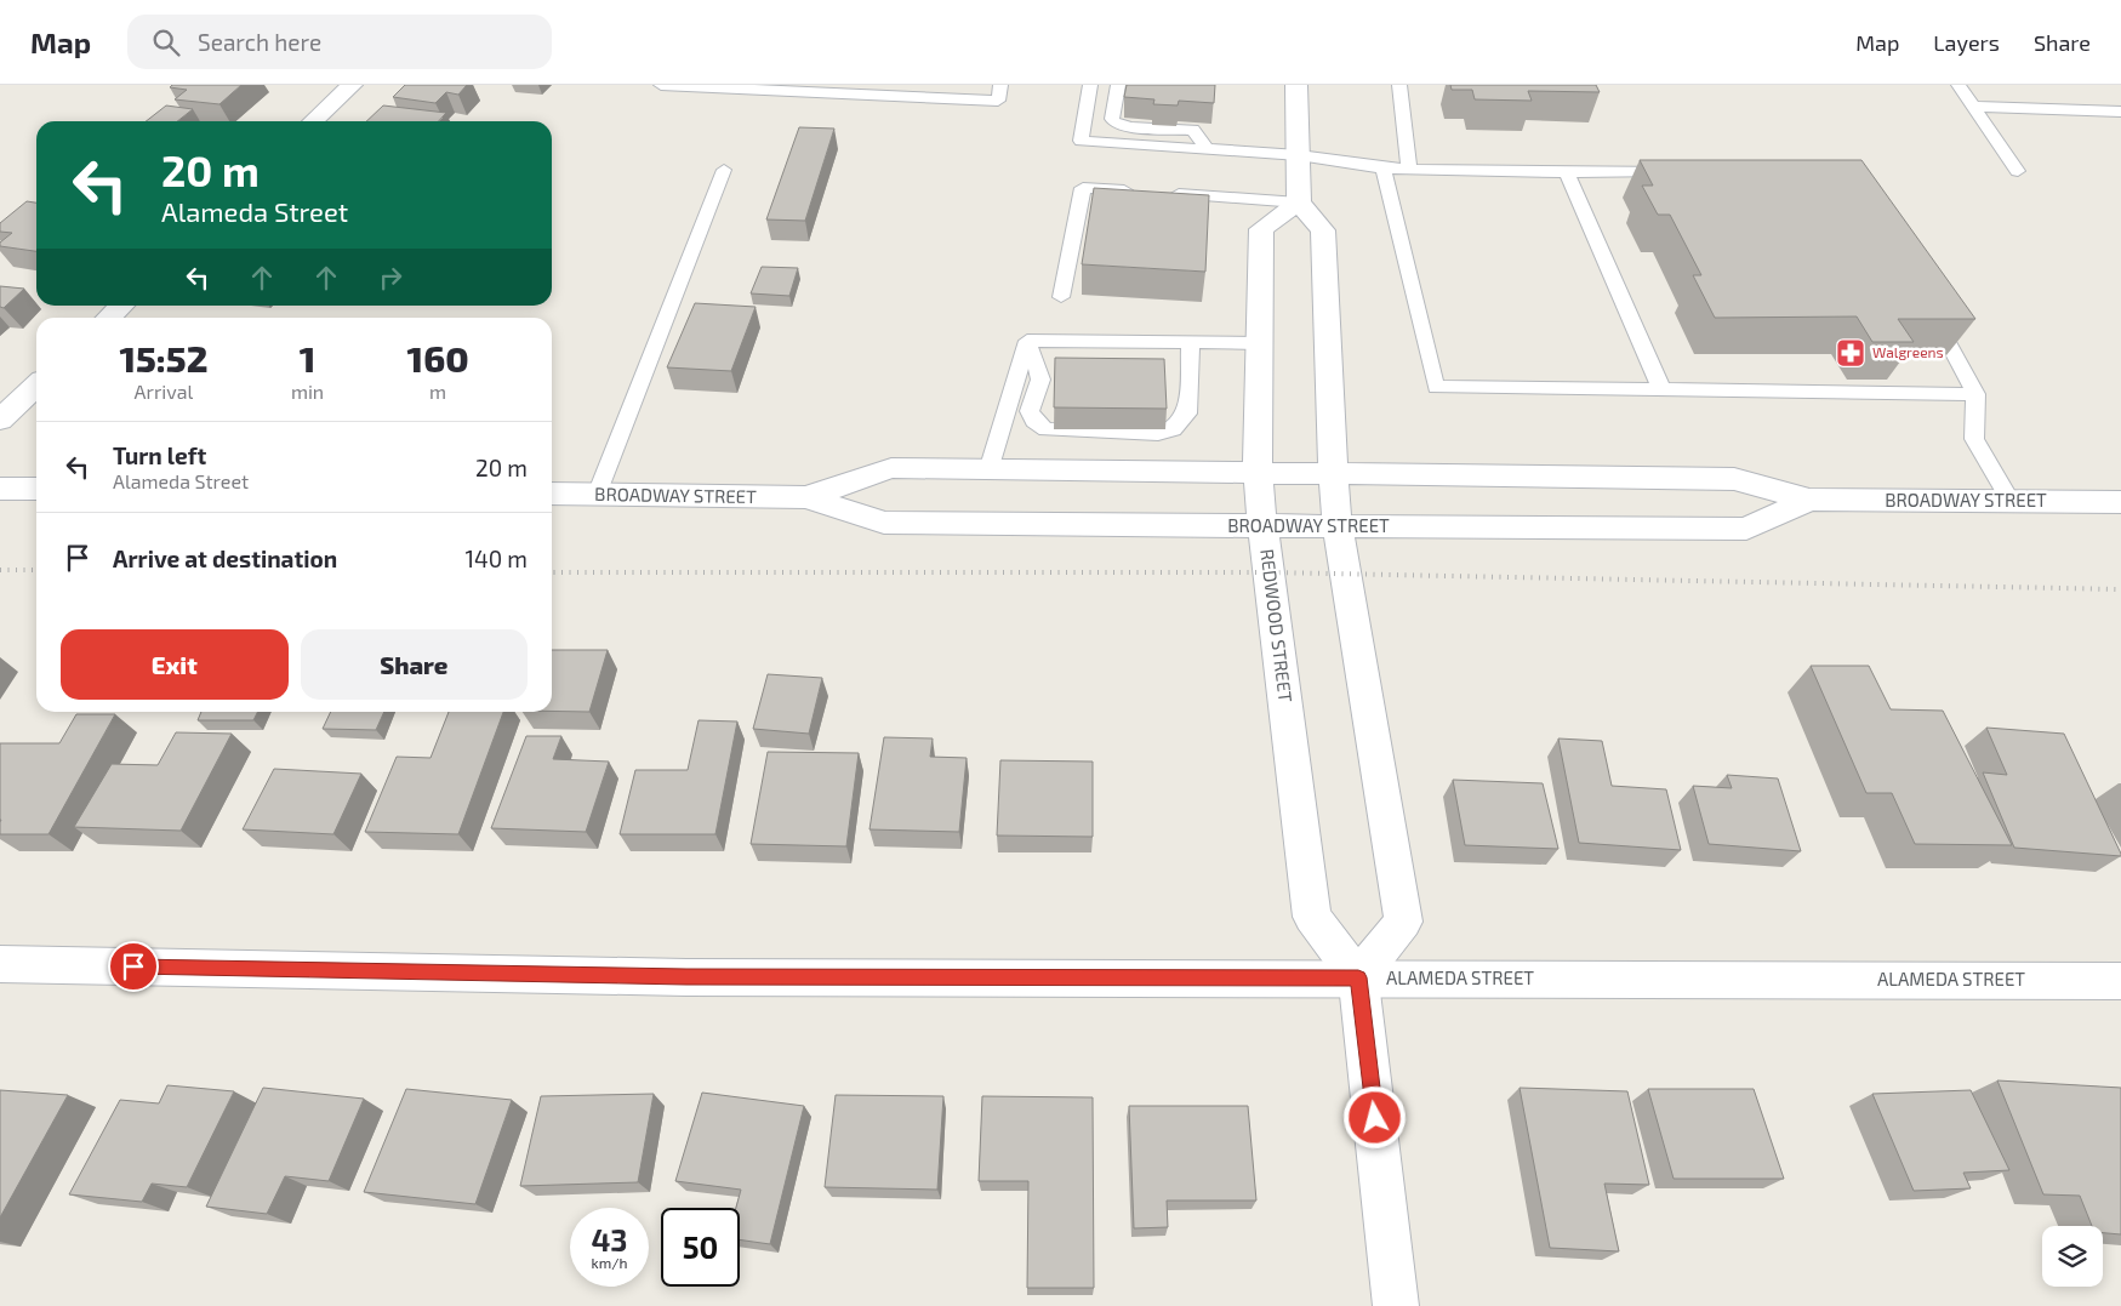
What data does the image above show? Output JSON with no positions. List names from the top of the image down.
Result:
{
  "streets": {
    "main road": ["BROADWAY STREET", "REDWOOD STREET", "ALAMEDA STREET"]
  },
  "crossings": [
    ["BROADWAY STREET", "REDWOOD STREET"],
    ["REDWOOD STREET", "ALAMEDA STREET"]
  ],
  "places": {
    "pharmacy": ["Walgreens"]
  },
  "page": {
    "header": "Map",
    "search": "Search here",
    "nav": ["Map", "Layers", "Share"],
    "turn": ["20 m", "Alameda Street"],
    "eta": [
      "15:52",
      "Arrival",
      "1",
      "min",
      "160",
      "m"
    ],
    "list": [
      {
        "name": "Turn left",
        "note": "Alameda Street",
        "value": "20 m"
      },
      {
        "name": "Arrive at destination",
        "value": "140 m"
      }
    ],
    "buttons": ["Exit", "Share"],
    "speed": "43 km/h",
    "limit": "50"
  }
}
